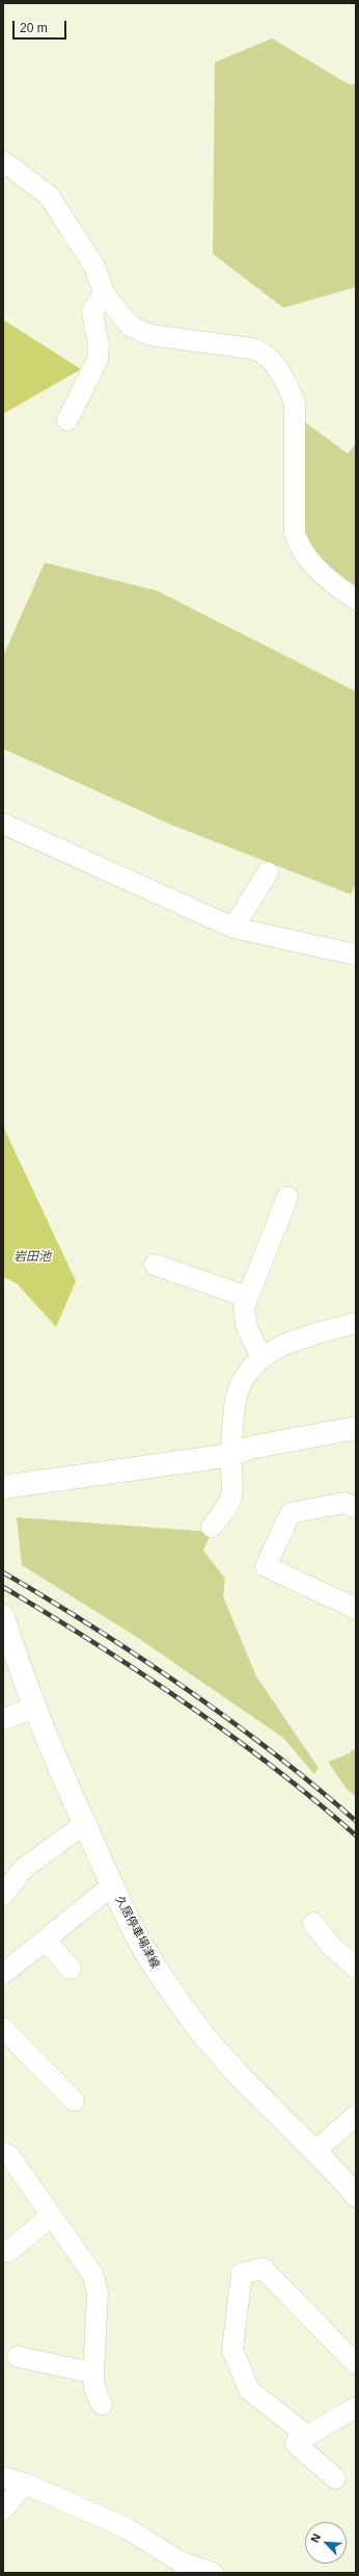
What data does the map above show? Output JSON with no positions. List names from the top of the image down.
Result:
{
  "streets": {
    "main road": ["久居停車場津線"]
  },
  "water": ["岩田池"],
  "scale_bar": "20 m",
  "north": "top left"
}
